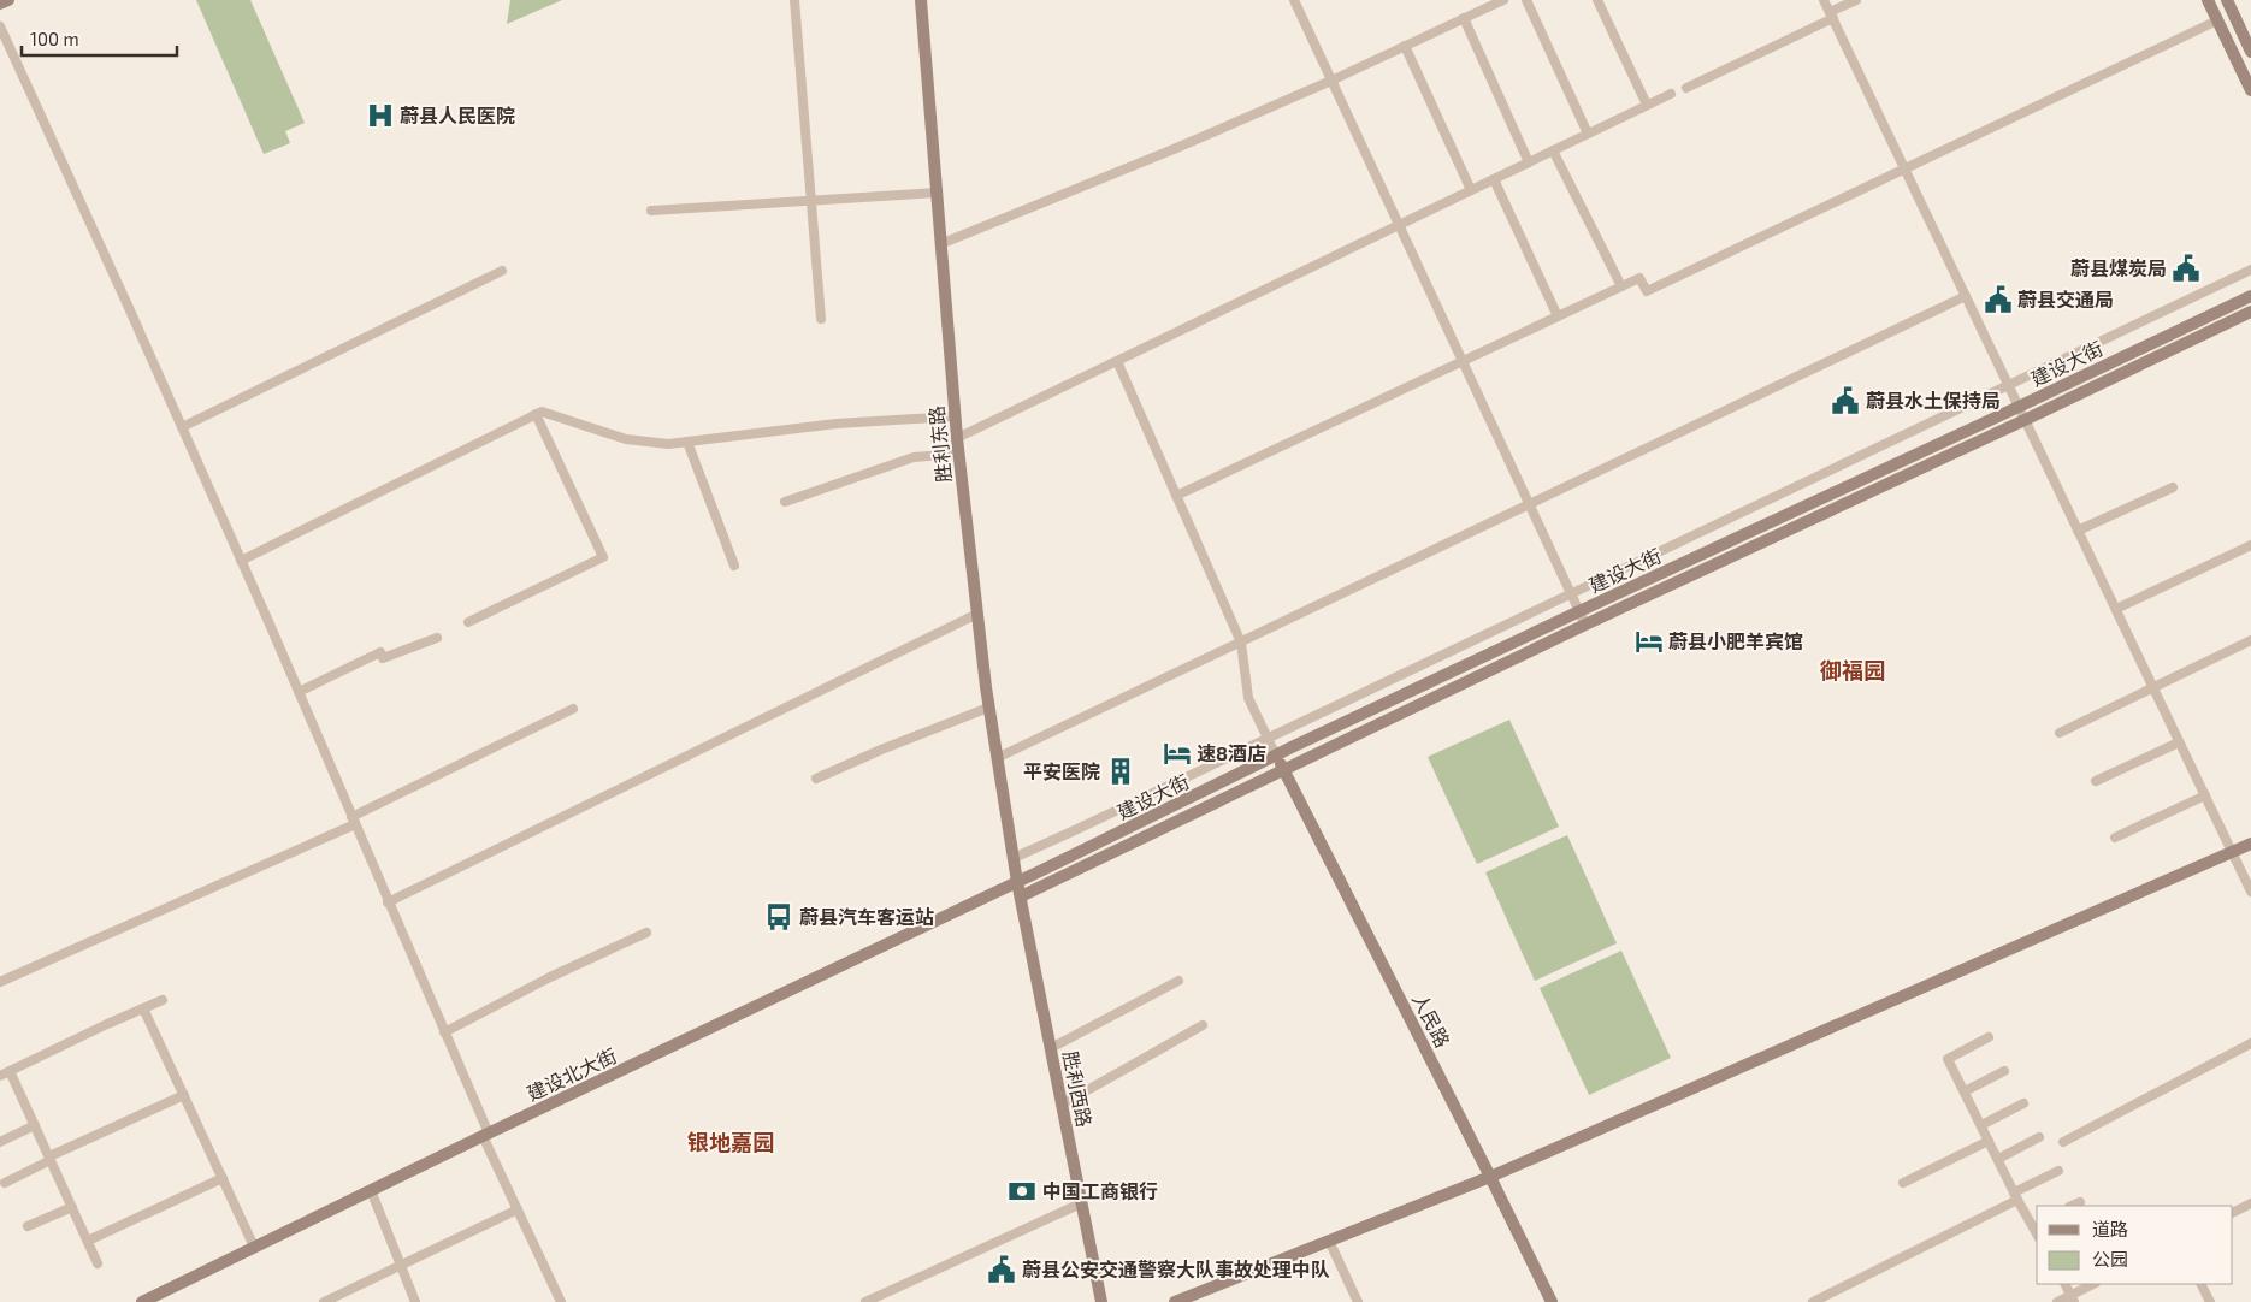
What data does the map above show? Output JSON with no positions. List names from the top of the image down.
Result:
{
  "streets": {
    "main road": [
      "建设大街",
      "胜利东路",
      "人民路",
      "建设北大街",
      "胜利西路"
    ]
  },
  "crossings": [
    ["建设大街", "胜利东路"],
    ["建设大街", "人民路"],
    ["建设大街", "建设北大街"],
    ["建设大街", "胜利西路"],
    ["胜利东路", "建设北大街"],
    ["胜利东路", "胜利西路"],
    ["建设北大街", "胜利西路"]
  ],
  "districts": ["御福园", "银地嘉园"],
  "places": {
    "hospital": ["蔚县人民医院"],
    "public building": [
      "蔚县煤炭局",
      "蔚县交通局",
      "蔚县水土保持局",
      "蔚县公安交通警察大队事故处理中队"
    ],
    "hotel": ["蔚县小肥羊宾馆", "速8酒店"],
    "building": ["平安医院"],
    "bus stop": ["蔚县汽车客运站"],
    "bank": ["中国工商银行"]
  },
  "legend": ["道路", "公园"],
  "scale_bar": "100 m"
}
